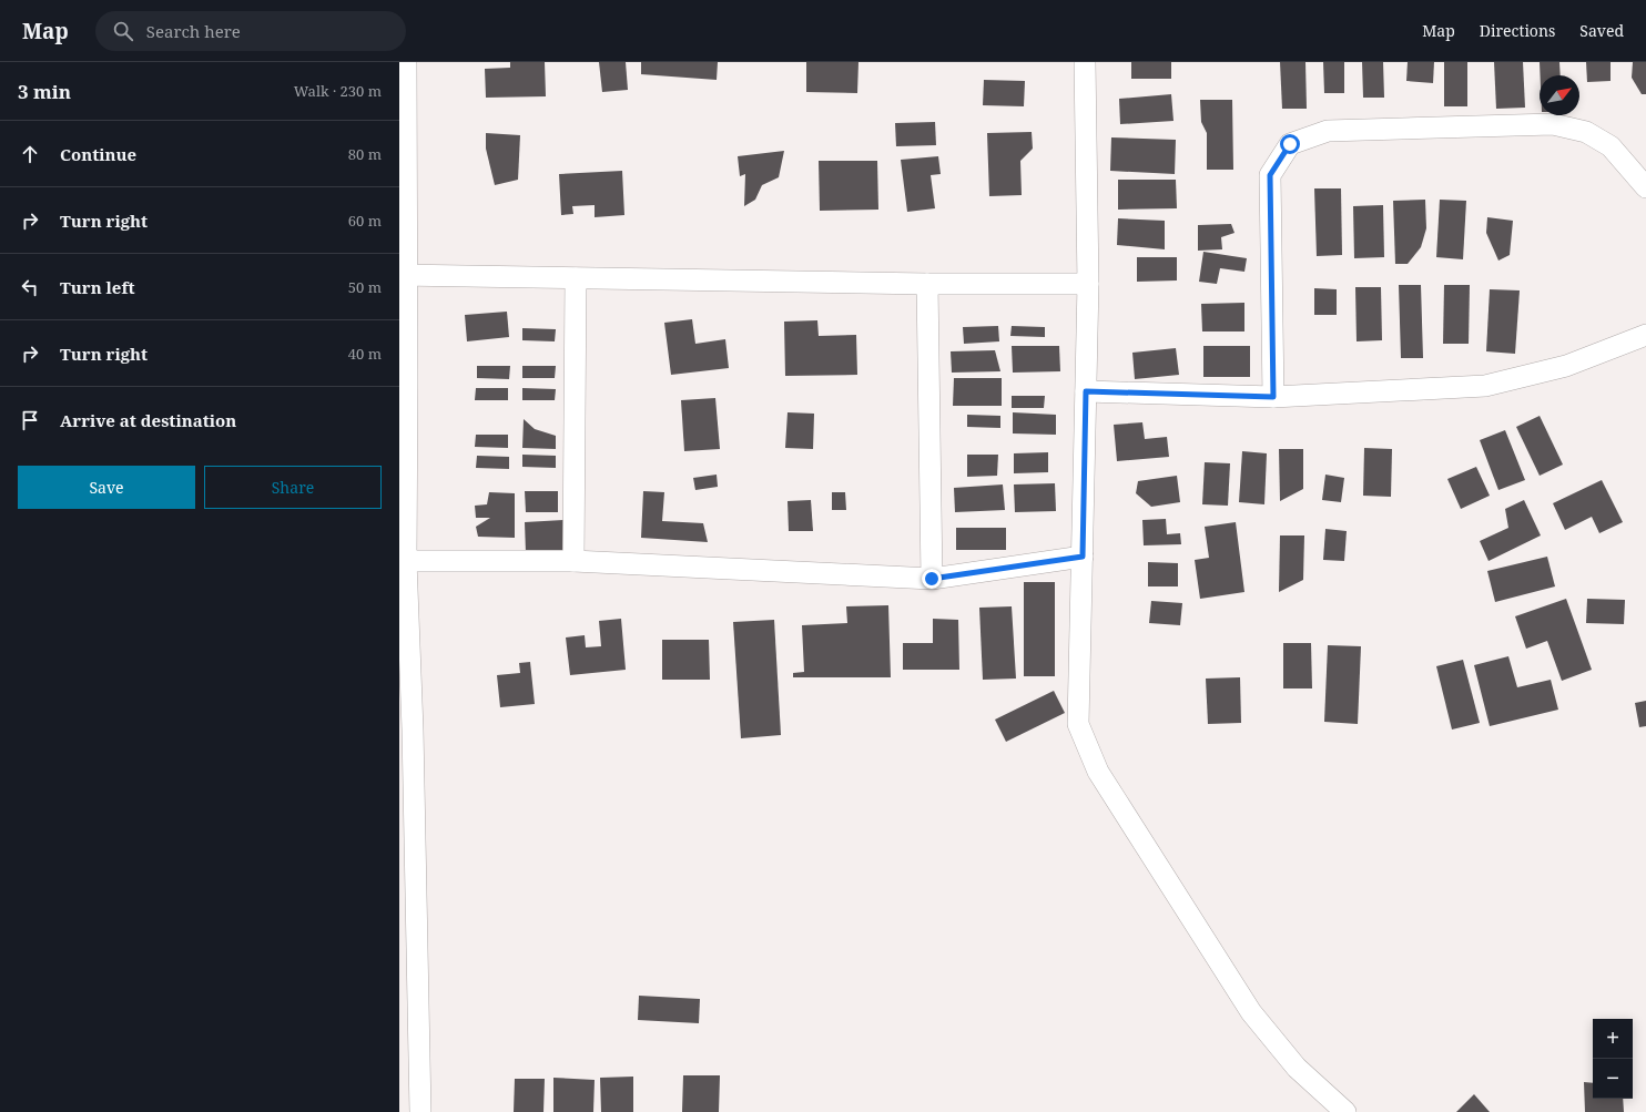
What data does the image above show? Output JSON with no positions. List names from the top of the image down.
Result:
{
  "north": "top right",
  "page": {
    "header": "Map",
    "search": "Search here",
    "nav": ["Map", "Directions", "Saved"],
    "heading": ["3 min", "Walk · 230 m"],
    "list": [
      ["Continue", "80 m"],
      ["Turn right", "60 m"],
      ["Turn left", "50 m"],
      ["Turn right", "40 m"],
      "Arrive at destination"
    ],
    "buttons": ["Save", "Share"],
    "map_buttons": ["+", "−"]
  }
}
